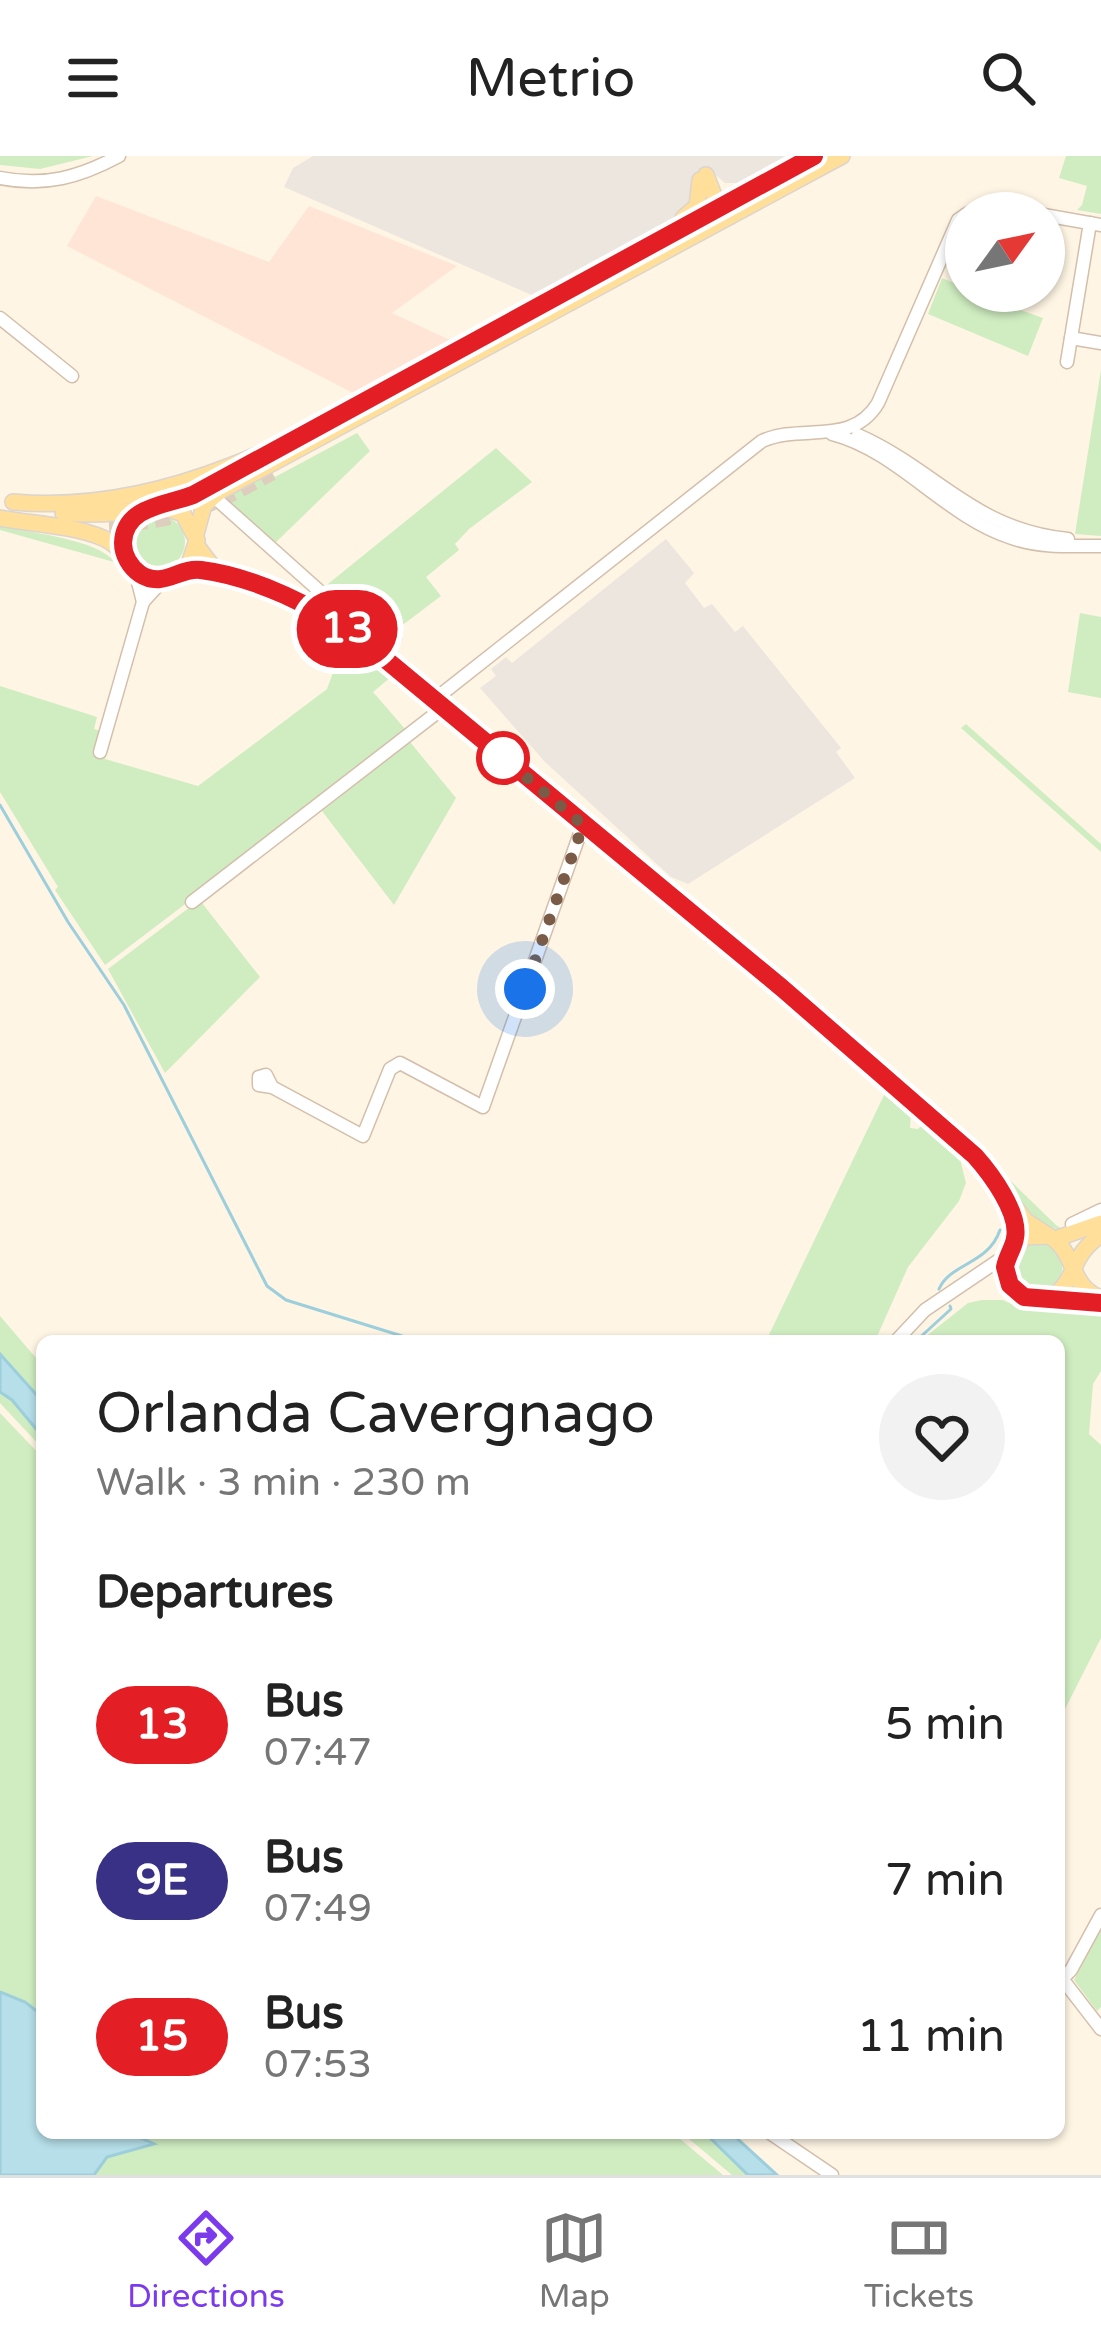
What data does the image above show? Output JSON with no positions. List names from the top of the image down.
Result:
{
  "lines": ["bus line 13"],
  "north": "top right",
  "page": {
    "header": "Metrio",
    "on_map": "13",
    "heading": [
      ["Orlanda Cavergnago", "Walk · 3 min · 230 m"],
      "Departures"
    ],
    "list": [
      {
        "mark": "13",
        "name": "Bus",
        "note": "07:47",
        "value": "5 min"
      },
      {
        "mark": "9E",
        "name": "Bus",
        "note": "07:49",
        "value": "7 min"
      },
      {
        "mark": "15",
        "name": "Bus",
        "note": "07:53",
        "value": "11 min"
      }
    ],
    "tabs": ["Directions", "Map", "Tickets"]
  }
}
